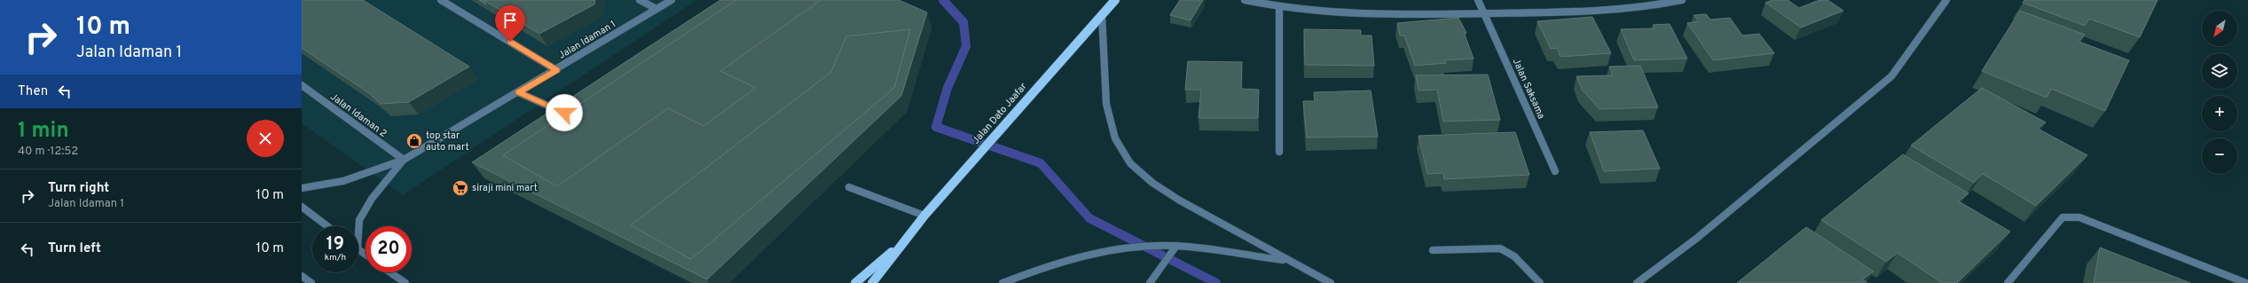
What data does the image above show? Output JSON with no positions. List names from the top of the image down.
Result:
{
  "streets": {
    "main road": ["Jalan Dato Jaafar"],
    "street": ["Jalan Idaman 1", "Jalan Saksama", "Jalan Idaman 2"]
  },
  "crossings": [
    ["Jalan Idaman 1", "Jalan Idaman 2"]
  ],
  "places": {
    "shop": ["top star auto mart"],
    "supermarket": ["siraji mini mart"]
  },
  "north": "bottom left",
  "page": {
    "turn": ["10 m", "Jalan Idaman 1"],
    "map_buttons": ["+", "−"],
    "then": "Then",
    "heading": ["1 min", "40 m · 12:52"],
    "list": [
      {
        "name": "Turn right",
        "note": "Jalan Idaman 1",
        "value": "10 m"
      },
      {
        "name": "Turn left",
        "value": "10 m"
      }
    ],
    "speed": "19 km/h",
    "limit": "20"
  }
}
